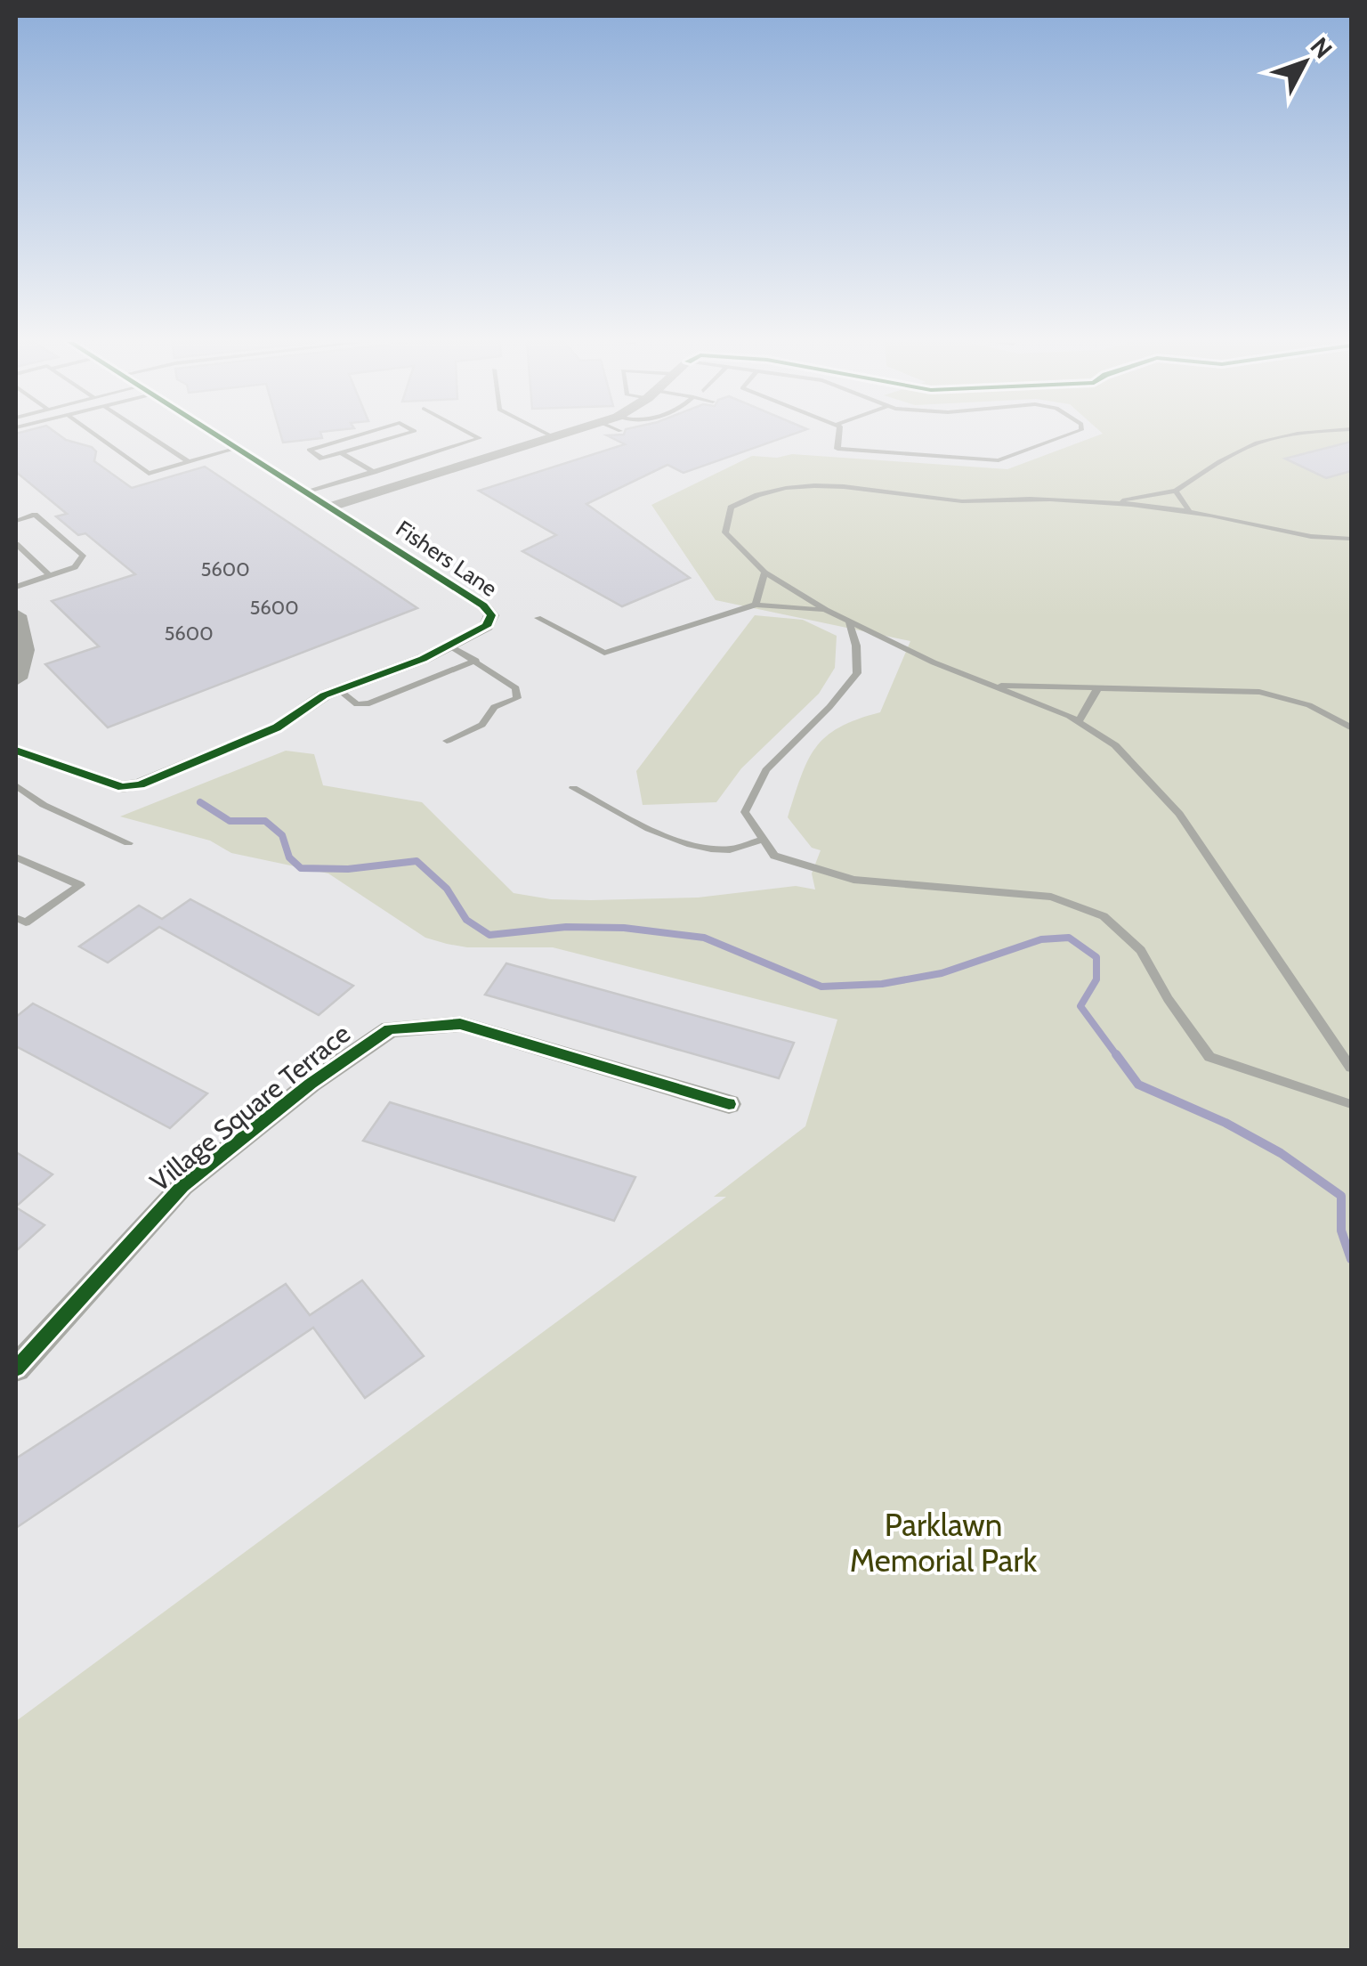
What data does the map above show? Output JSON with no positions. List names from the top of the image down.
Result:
{
  "streets": {
    "street": ["Fishers Lane", "Village Square Terrace"]
  },
  "parks": ["Parklawn Memorial Park"],
  "house_numbers": ["5600", "5600", "5600"],
  "north": "top right"
}
